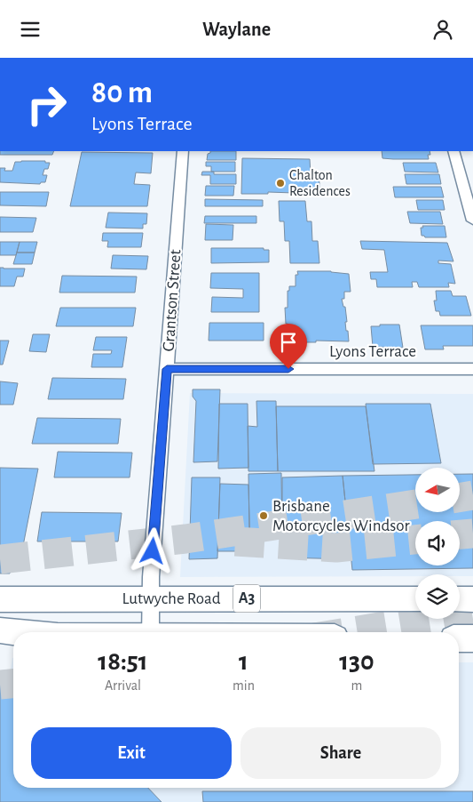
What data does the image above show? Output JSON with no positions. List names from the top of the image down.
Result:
{
  "streets": {
    "highway": ["Lutwyche Road", "A3"],
    "street": ["Grantson Street", "Lyons Terrace"]
  },
  "crossings": [
    ["Grantson Street", "Lyons Terrace"],
    ["Grantson Street", "Lutwyche Road"]
  ],
  "places": ["Chalton Residences", "Brisbane Motorcycles Windsor"],
  "north": "left",
  "page": {
    "header": "Waylane",
    "turn": ["80 m", "Lyons Terrace"],
    "eta": [
      "18:51",
      "Arrival",
      "1",
      "min",
      "130",
      "m"
    ],
    "buttons": ["Exit", "Share"]
  }
}
